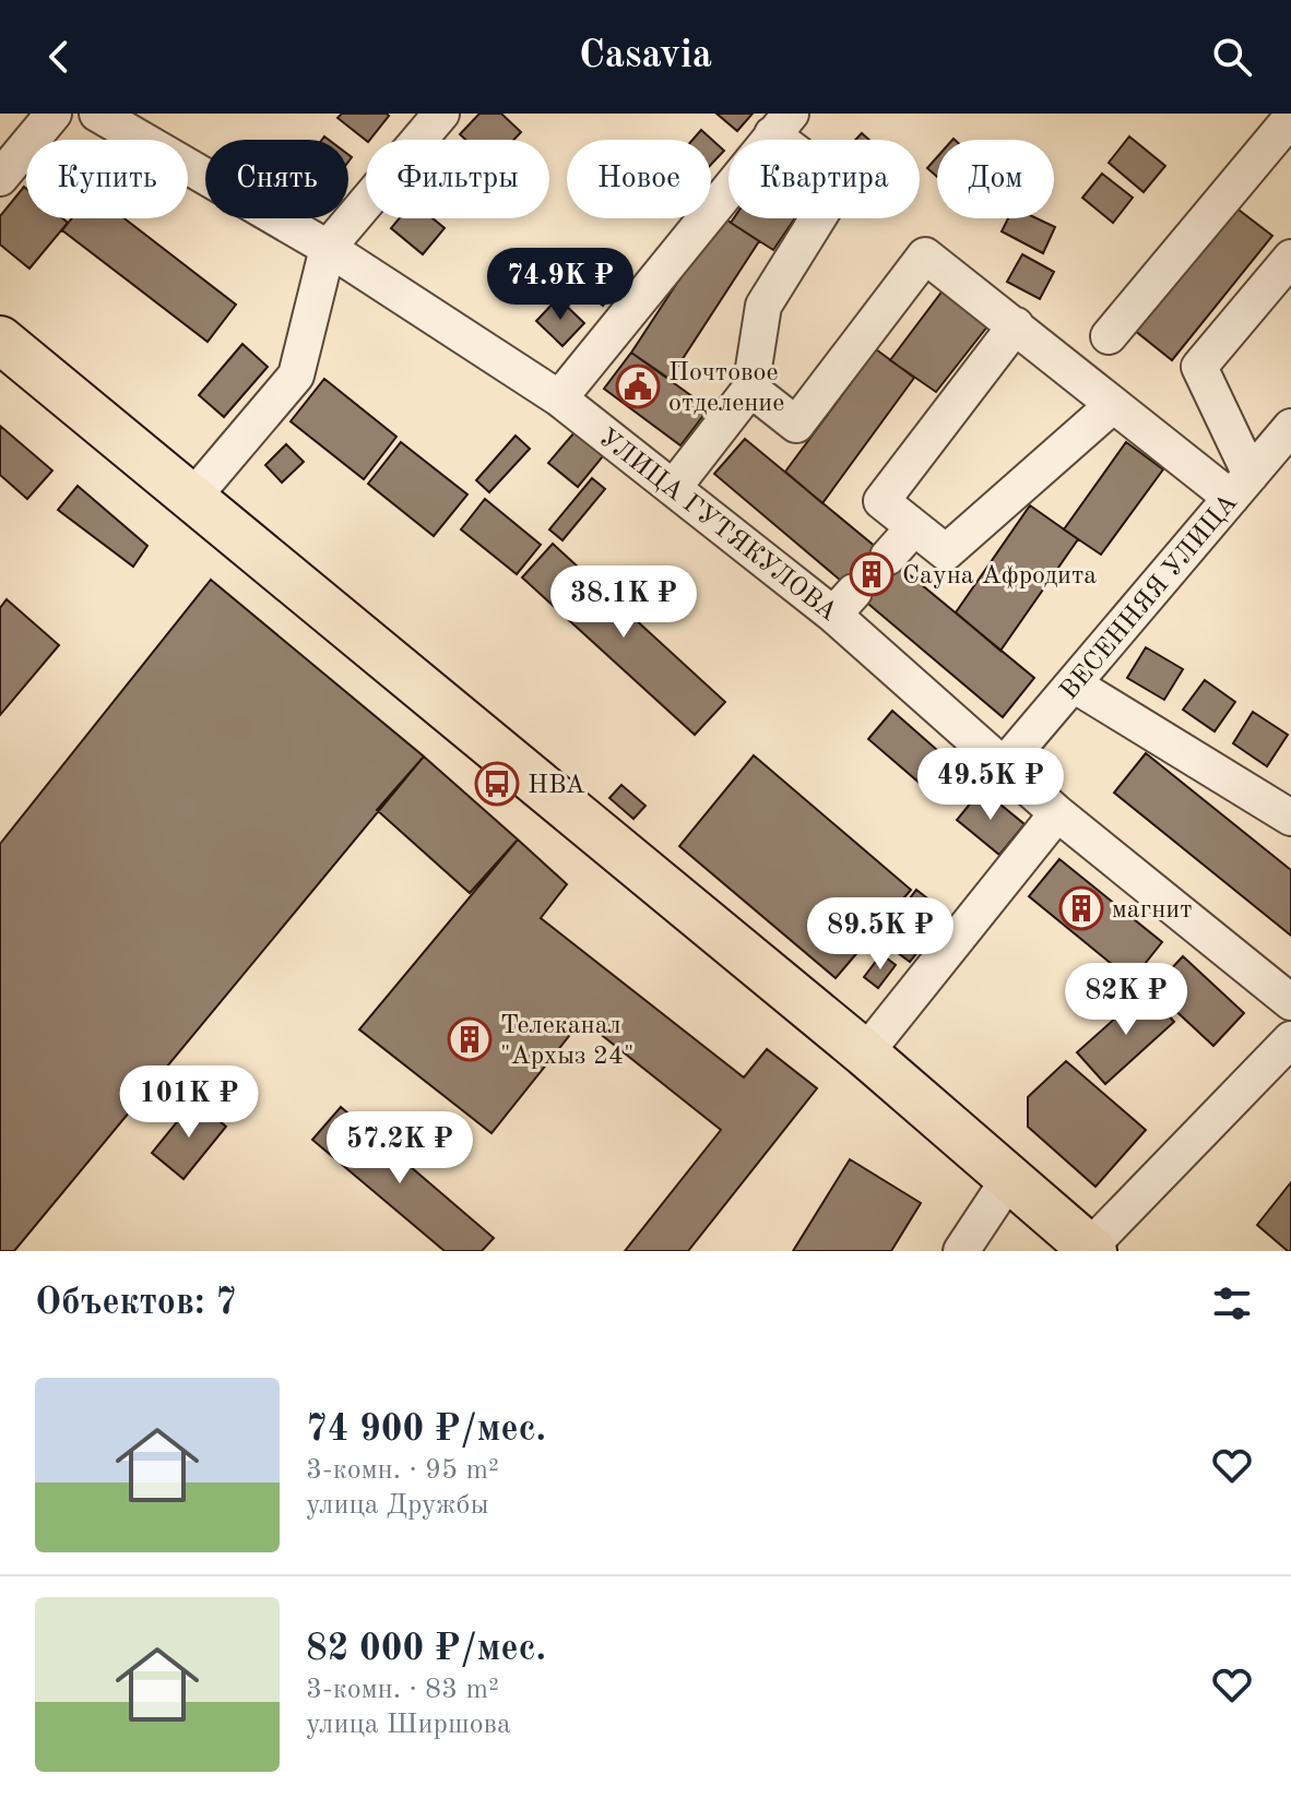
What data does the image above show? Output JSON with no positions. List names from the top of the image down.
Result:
{
  "streets": {
    "street": ["УЛИЦА ГУТЯКУЛОВА", "ВЕСЕННЯЯ УЛИЦА"]
  },
  "crossings": [
    ["УЛИЦА ГУТЯКУЛОВА", "ВЕСЕННЯЯ УЛИЦА"]
  ],
  "places": {
    "public building": ["Почтовое отделение"],
    "building": ["Сауна Афродита", "магнит", "Телеканал \"Архыз 24\""],
    "bus stop": ["НВА"]
  },
  "page": {
    "header": "Casavia",
    "chip": [
      "Купить",
      "Снять",
      "Фильтры",
      "Новое",
      "Квартира",
      "Дом"
    ],
    "price": [
      "74.9K ₽",
      "38.1K ₽",
      "49.5K ₽",
      "89.5K ₽",
      "82K ₽",
      "101K ₽",
      "57.2K ₽"
    ],
    "heading": "Объектов: 7",
    "list": [
      {
        "name": "74 900 ₽/мес.",
        "note": "3-комн. · 95 m² · улица Дружбы"
      },
      {
        "name": "82 000 ₽/мес.",
        "note": "3-комн. · 83 m² · улица Ширшова"
      }
    ]
  }
}
